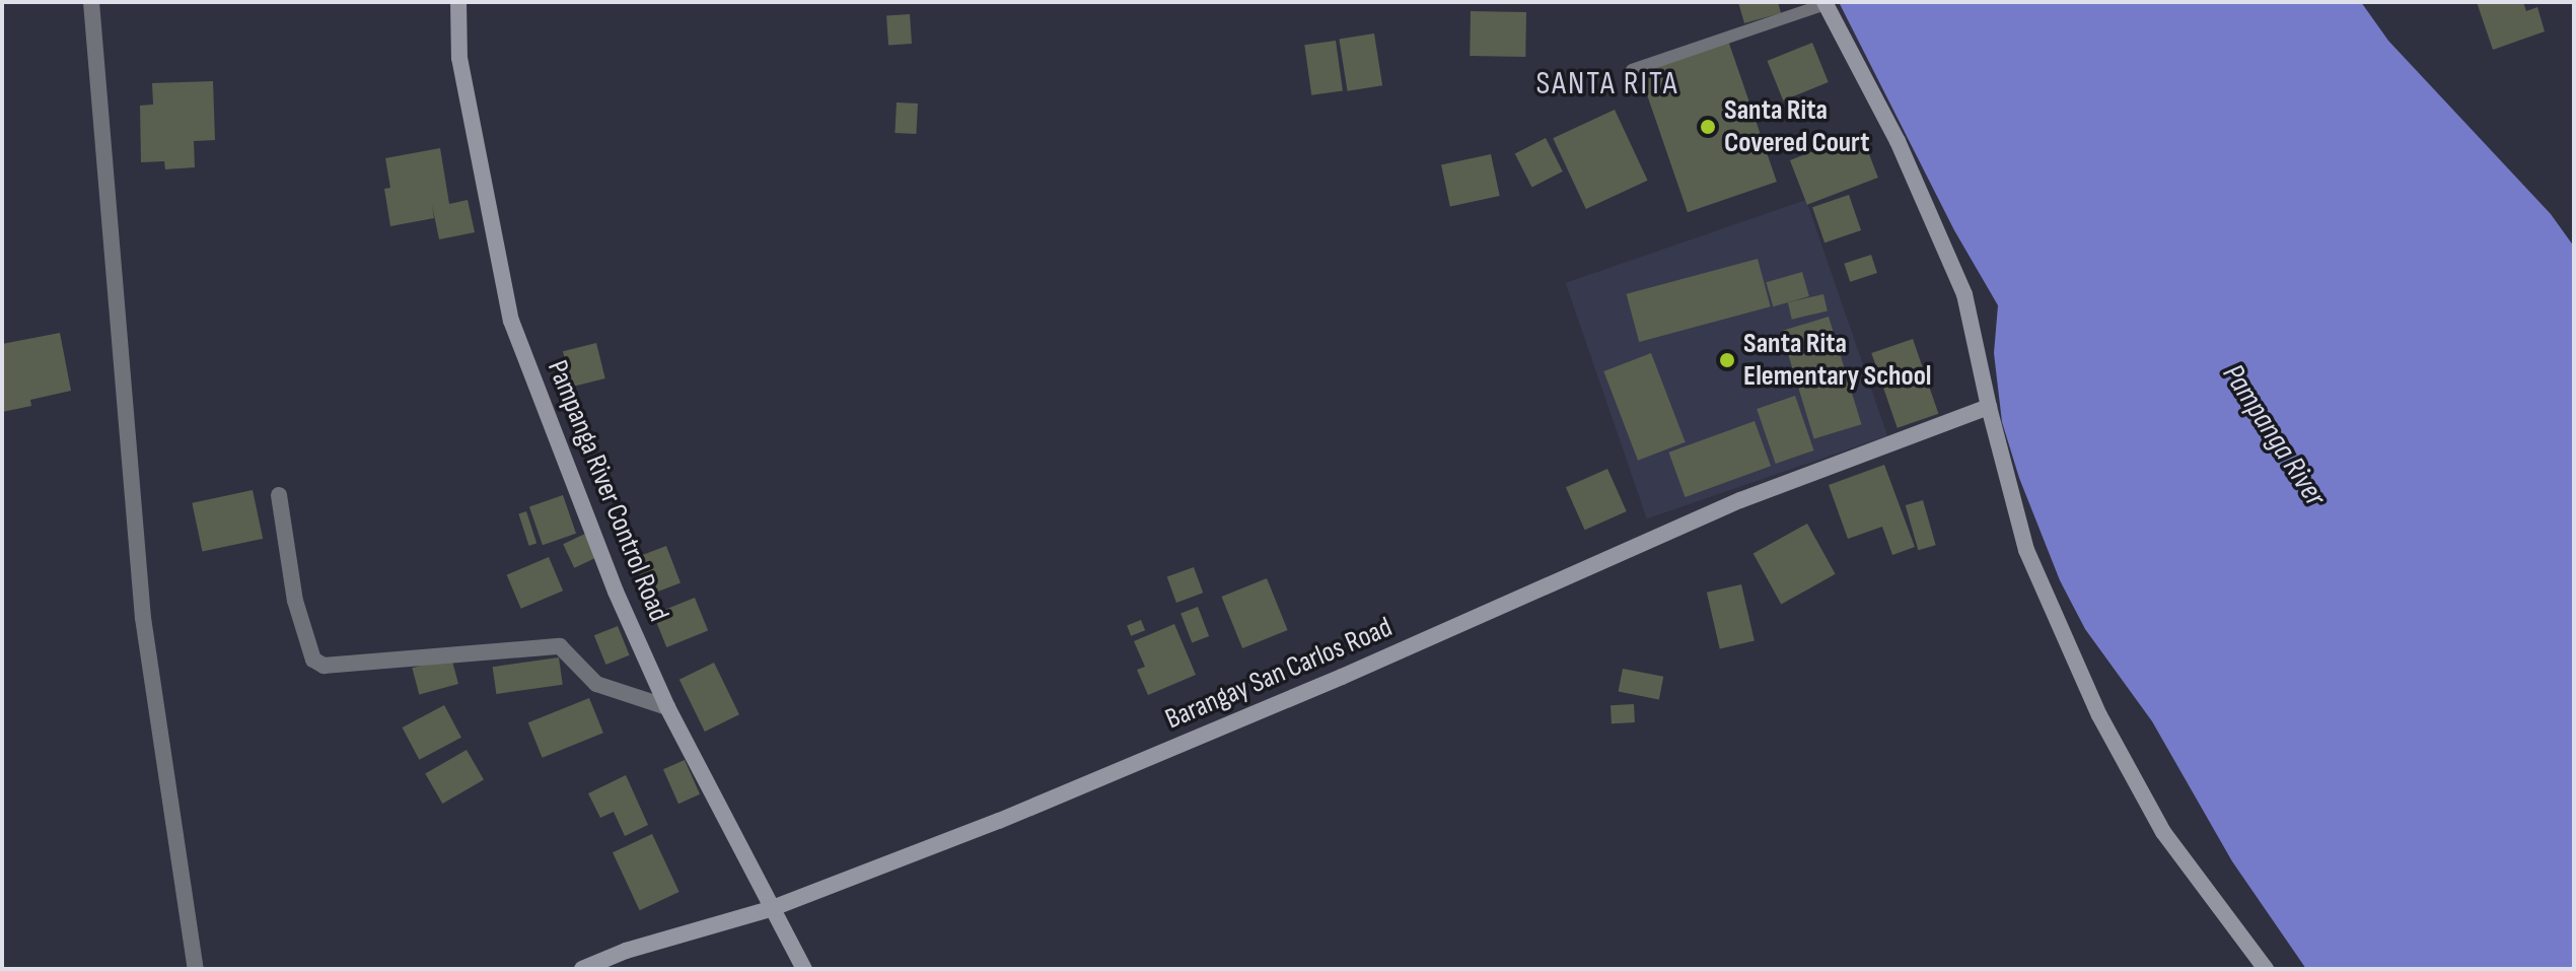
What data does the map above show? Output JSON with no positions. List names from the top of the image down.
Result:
{
  "streets": {
    "street": ["Pampanga River Control Road", "Barangay San Carlos Road"]
  },
  "crossings": [
    ["Pampanga River Control Road", "Barangay San Carlos Road"]
  ],
  "districts": ["SANTA RITA"],
  "water": ["Pampanga River"],
  "places": ["Santa Rita Covered Court", "Santa Rita Elementary School"]
}
